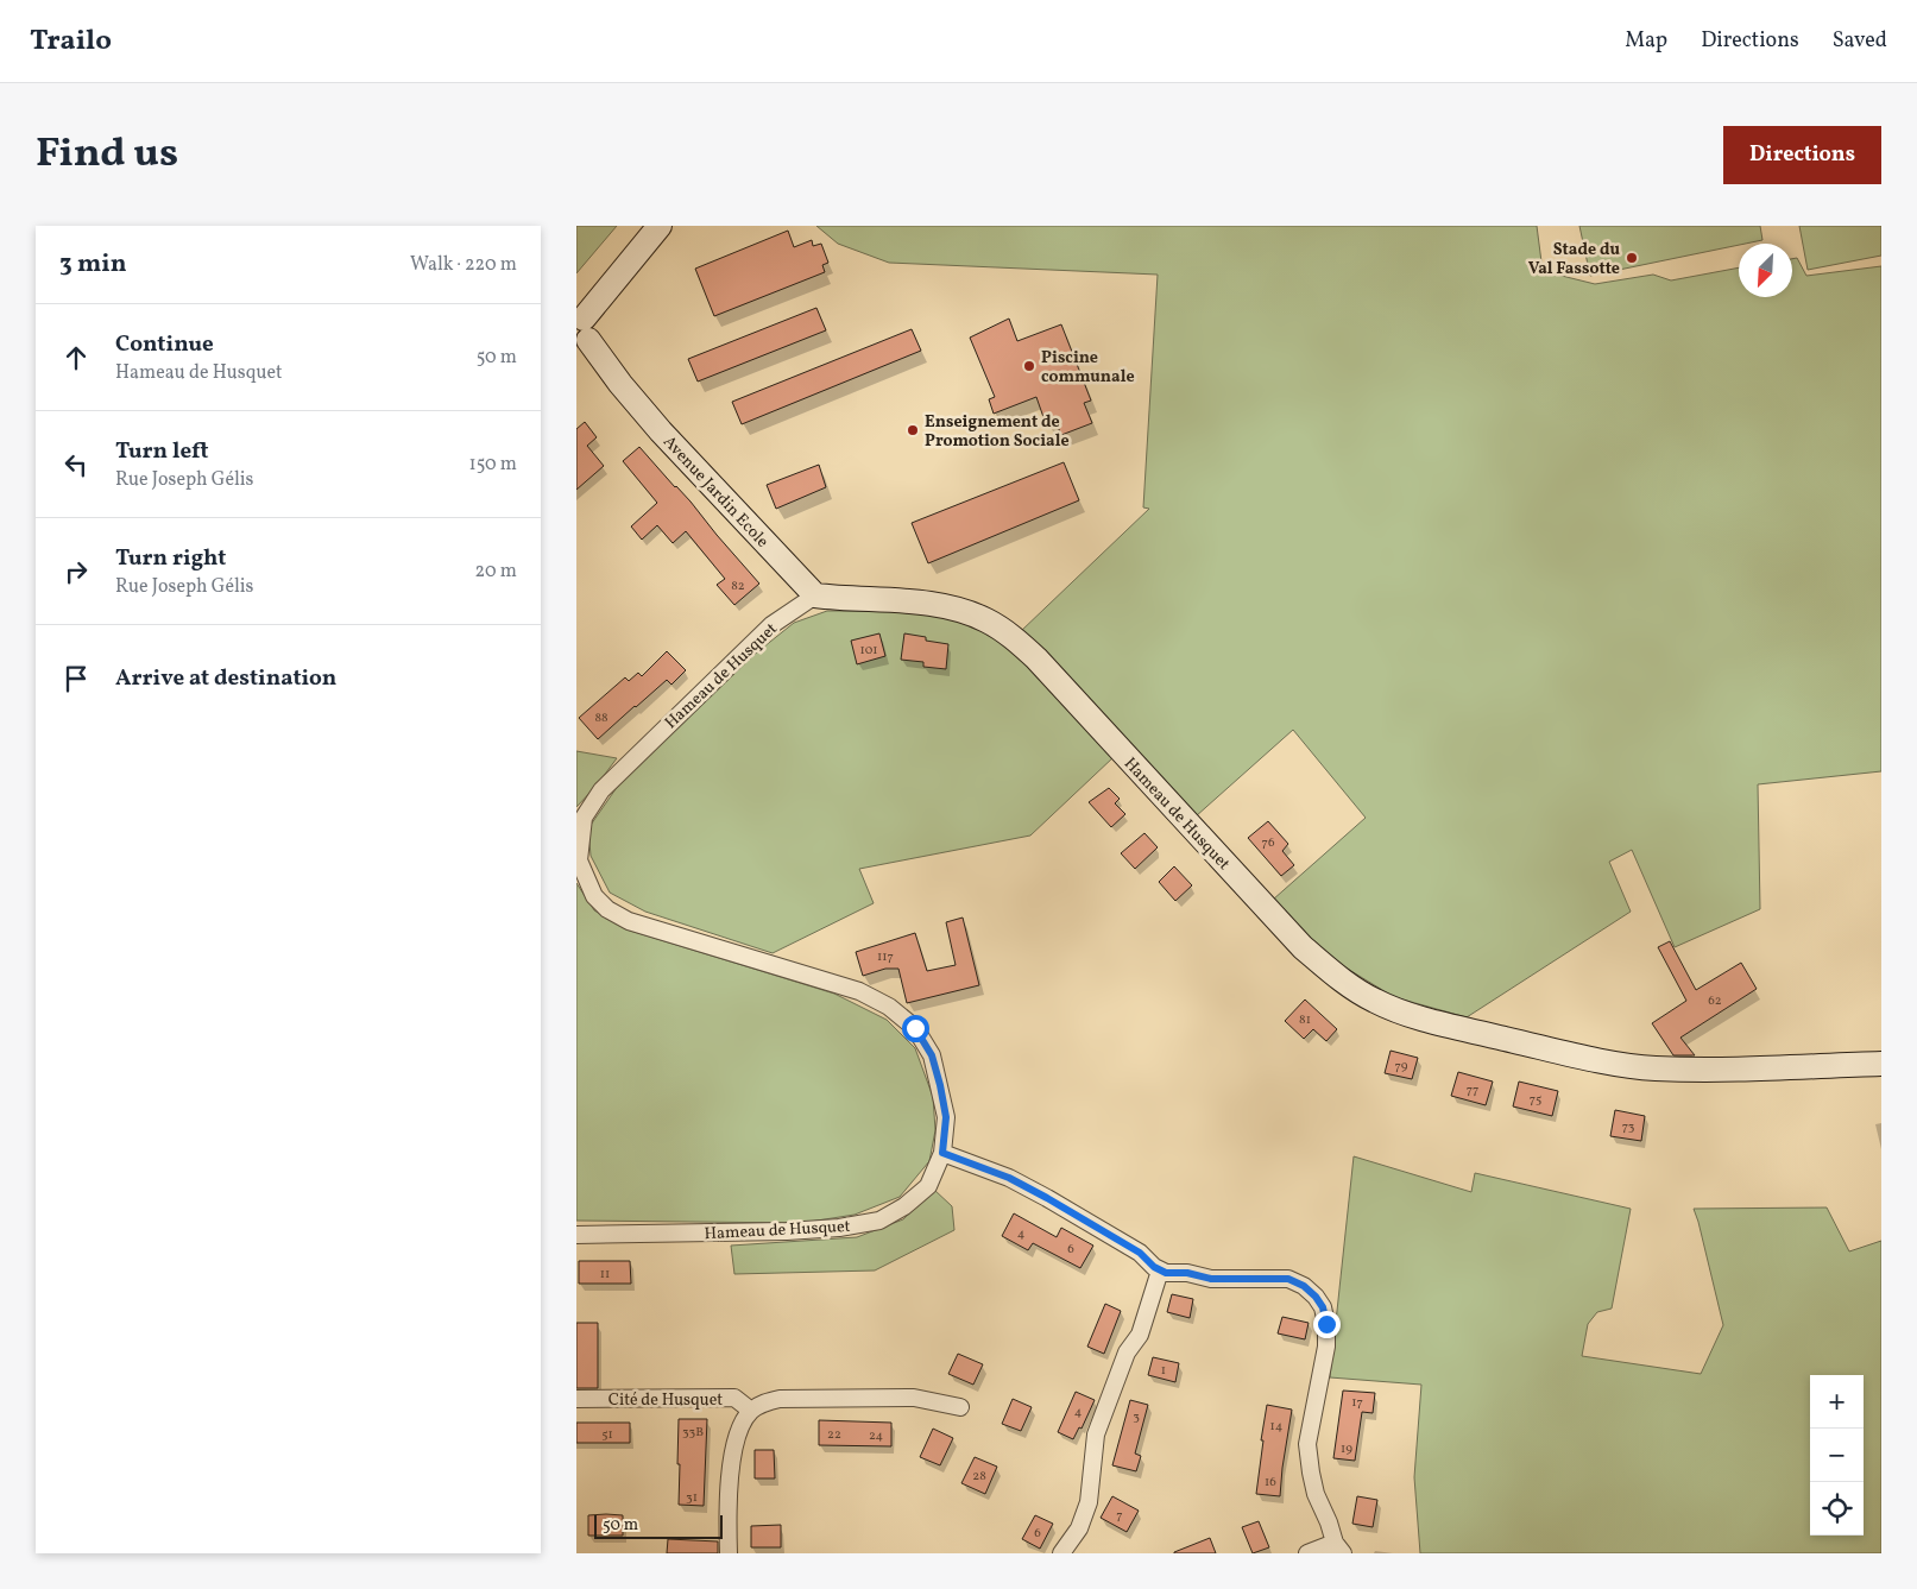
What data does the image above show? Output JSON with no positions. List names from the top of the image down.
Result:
{
  "streets": {
    "street": ["Avenue Jardin Ecole", "Hameau de Husquet", "Cité de Husquet"]
  },
  "crossings": [
    ["Avenue Jardin Ecole", "Hameau de Husquet"]
  ],
  "places": ["Stade du Val Fassotte", "Piscine communale", "Enseignement de Promotion Sociale"],
  "house_numbers": [
    "82",
    "101",
    "88",
    "76",
    "117",
    "62",
    "81",
    "79",
    "77",
    "75",
    "73",
    "4",
    "6",
    "11",
    "1",
    "17",
    "4",
    "3",
    "14",
    "33B",
    "51",
    "22",
    "24",
    "19",
    "28",
    "16",
    "31",
    "7",
    "6"
  ],
  "scale_bar": "50 m",
  "north": "bottom left",
  "page": {
    "header": "Trailo",
    "nav": ["Map", "Directions", "Saved"],
    "title": "Find us",
    "buttons": "Directions",
    "heading": ["3 min", "Walk · 220 m"],
    "list": [
      ["Continue", "Hameau de Husquet", "50 m"],
      ["Turn left", "Rue Joseph Gélis", "150 m"],
      ["Turn right", "Rue Joseph Gélis", "20 m"],
      "Arrive at destination"
    ],
    "map_buttons": ["+", "−"],
    "scale": "50 m"
  }
}
